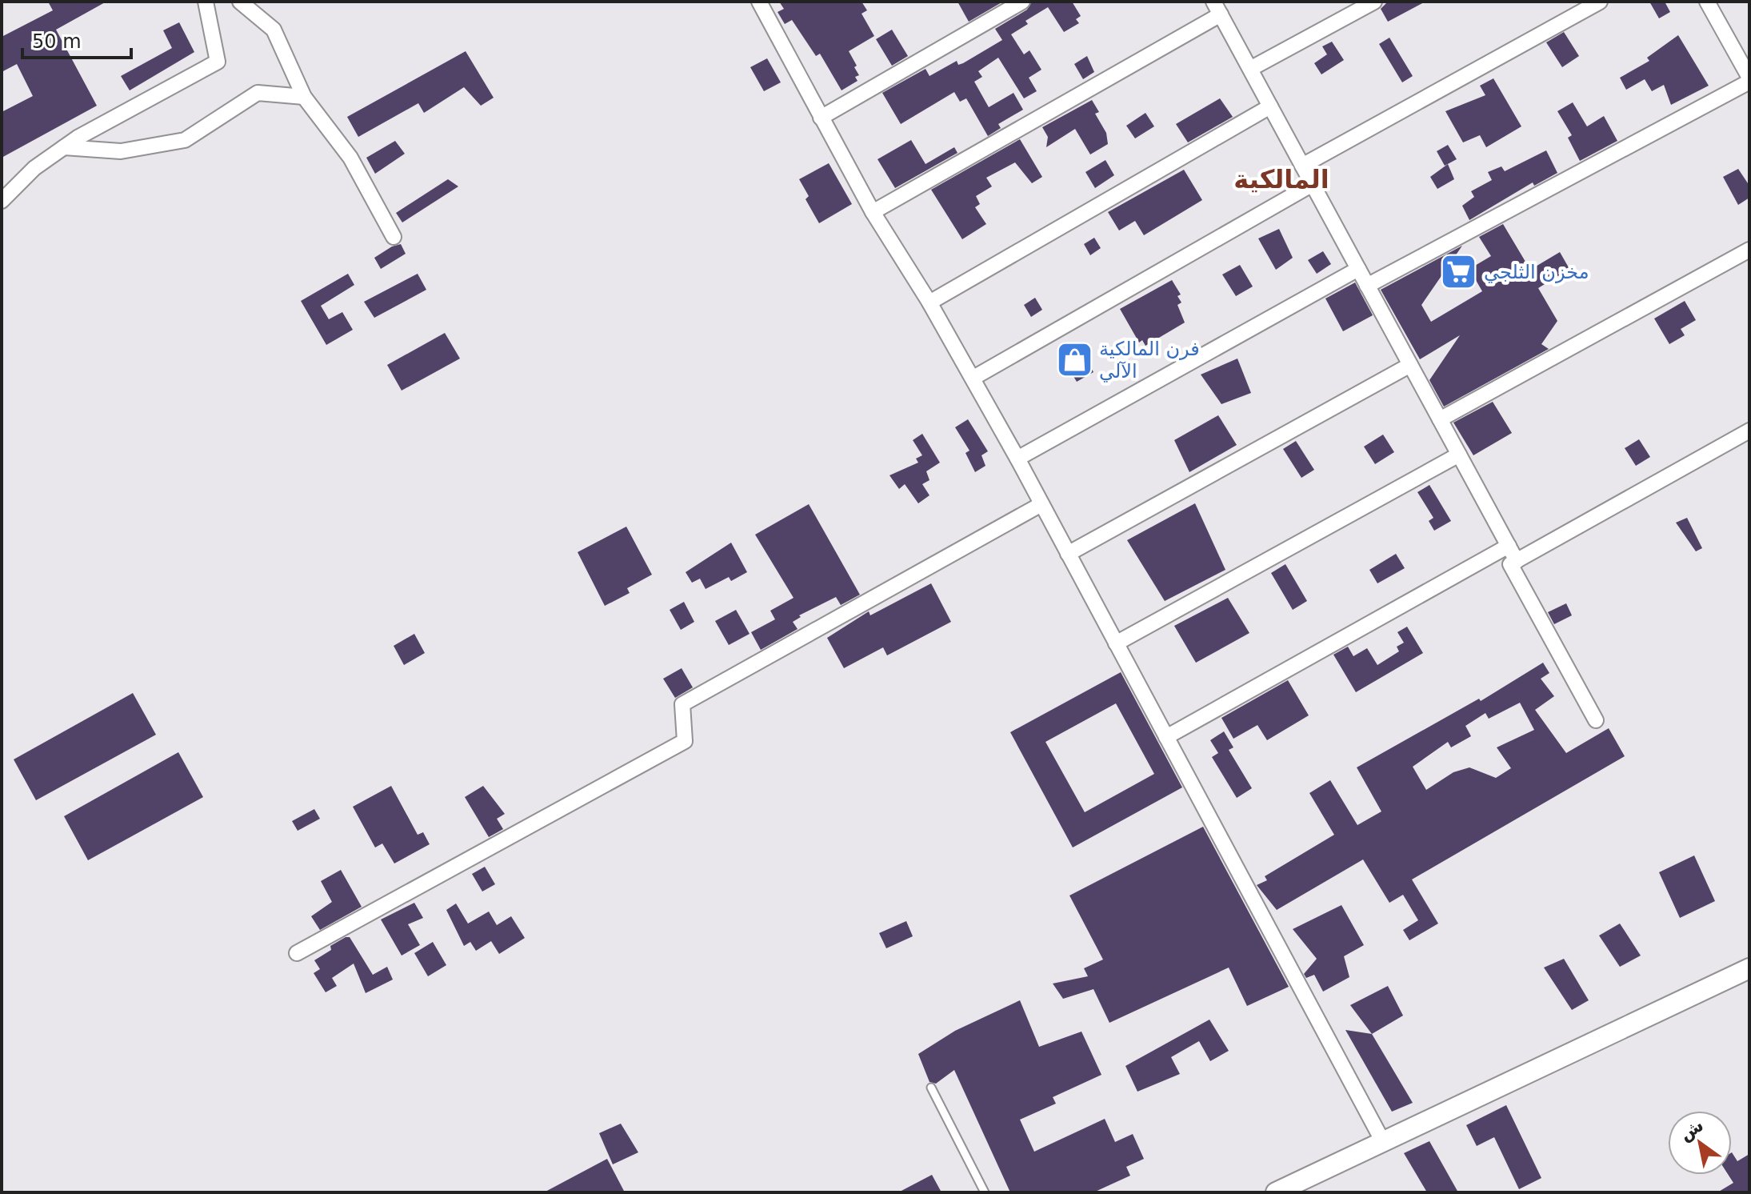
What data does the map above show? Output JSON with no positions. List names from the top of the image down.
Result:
{
  "districts": ["المالكية"],
  "places": {
    "supermarket": ["مخزن الثلجي"],
    "shop": ["فرن المالكية الآلي"]
  },
  "scale_bar": "50 m",
  "north": "top left"
}
